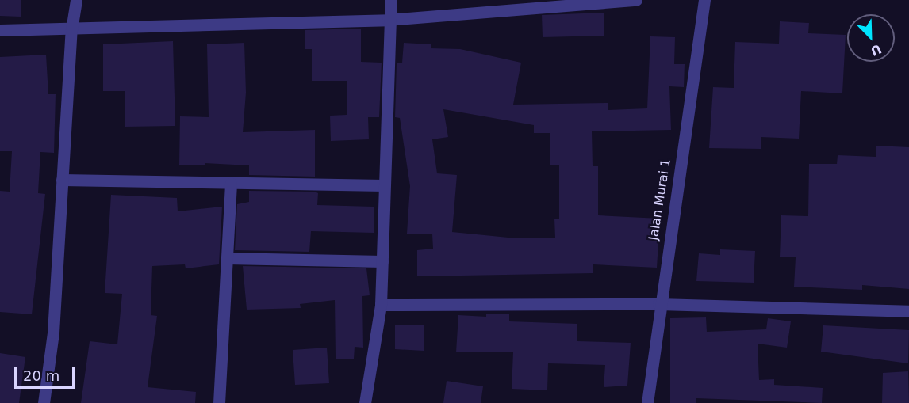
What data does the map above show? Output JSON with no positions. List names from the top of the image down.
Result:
{
  "streets": {
    "street": ["Jalan Murai 1"]
  },
  "scale_bar": "20 m",
  "north": "bottom right"
}
